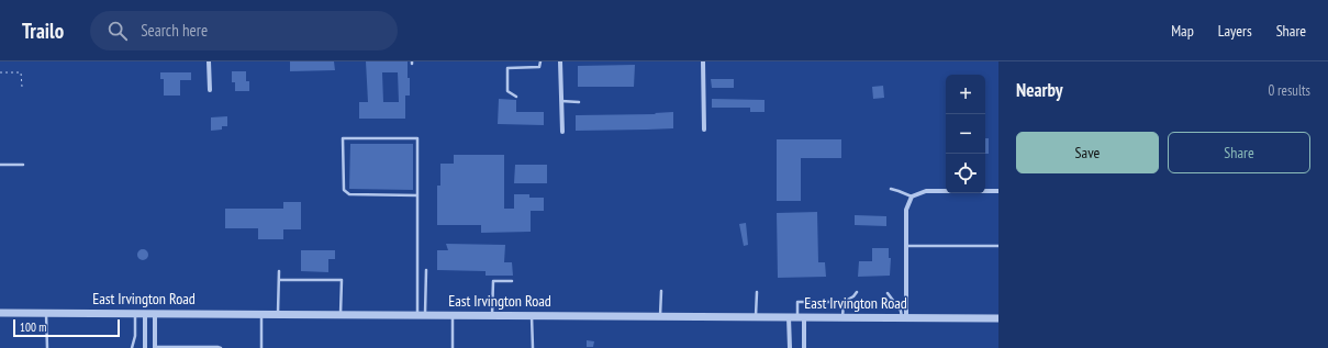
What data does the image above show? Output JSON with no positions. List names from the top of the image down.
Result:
{
  "streets": {
    "street": ["East Irvington Road"]
  },
  "scale_bar": "100 m",
  "page": {
    "header": "Trailo",
    "search": "Search here",
    "nav": ["Map", "Layers", "Share"],
    "heading": ["Nearby", "0 results"],
    "map_buttons": ["+", "−"],
    "buttons": ["Save", "Share"],
    "scale": "100 m"
  }
}
